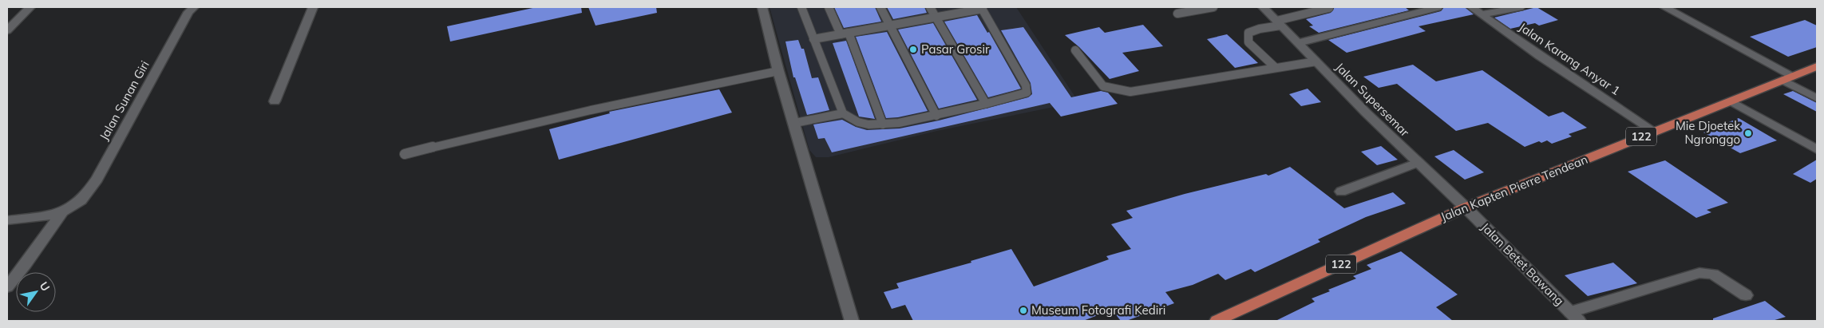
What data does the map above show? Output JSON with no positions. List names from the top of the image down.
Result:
{
  "streets": {
    "main road": ["122", "Jalan Kapten Pierre Tendean"],
    "street": [
      "Jalan Karang Anyar 1",
      "Jalan Supersemar",
      "Jalan Sunan Giri",
      "Jalan Betet Bawang"
    ]
  },
  "crossings": [
    ["Jalan Karang Anyar 1", "Jalan Kapten Pierre Tendean"],
    ["Jalan Supersemar", "Jalan Kapten Pierre Tendean"],
    ["Jalan Supersemar", "Jalan Betet Bawang"],
    ["Jalan Kapten Pierre Tendean", "Jalan Betet Bawang"]
  ],
  "places": ["Pasar Grosir", "Mie Djoetek Ngronggo", "Museum Fotografi Kediri"],
  "north": "top right"
}
